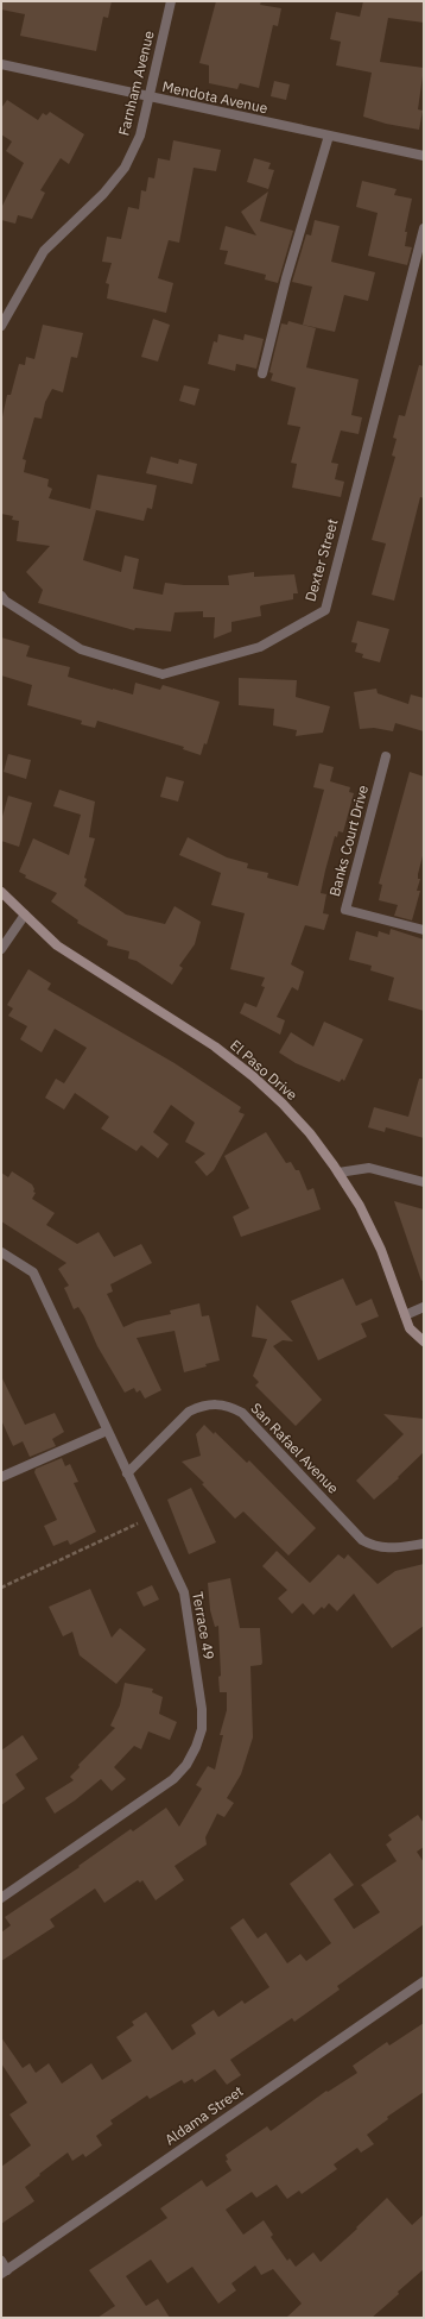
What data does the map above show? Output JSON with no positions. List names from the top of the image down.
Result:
{
  "streets": {
    "street": [
      "Farnham Avenue",
      "Mendota Avenue",
      "Dexter Street",
      "Banks Court Drive",
      "El Paso Drive",
      "San Rafael Avenue",
      "Terrace 49",
      "Aldama Street"
    ]
  },
  "crossings": [
    ["Farnham Avenue", "Mendota Avenue"],
    ["San Rafael Avenue", "Terrace 49"]
  ]
}
